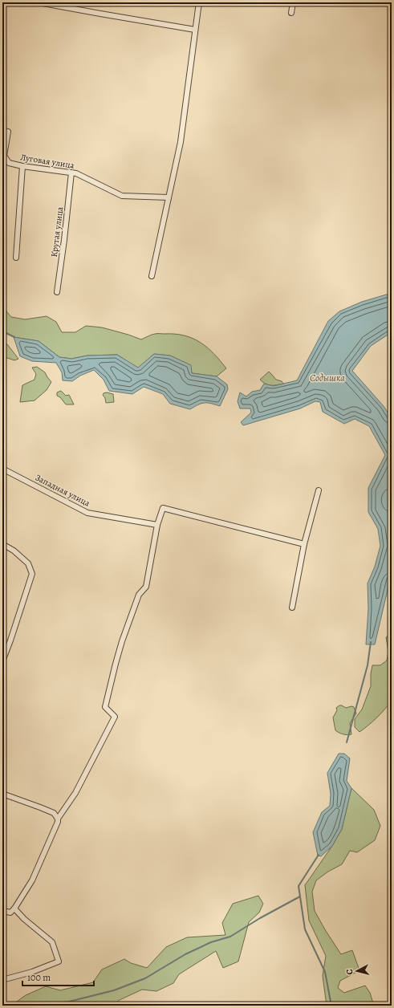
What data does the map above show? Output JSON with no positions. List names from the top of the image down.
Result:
{
  "streets": {
    "street": ["Луговая улица", "Крутая улица", "Западная улица"]
  },
  "crossings": [
    ["Луговая улица", "Крутая улица"]
  ],
  "water": ["Содышка"],
  "scale_bar": "100 m",
  "north": "left"
}
